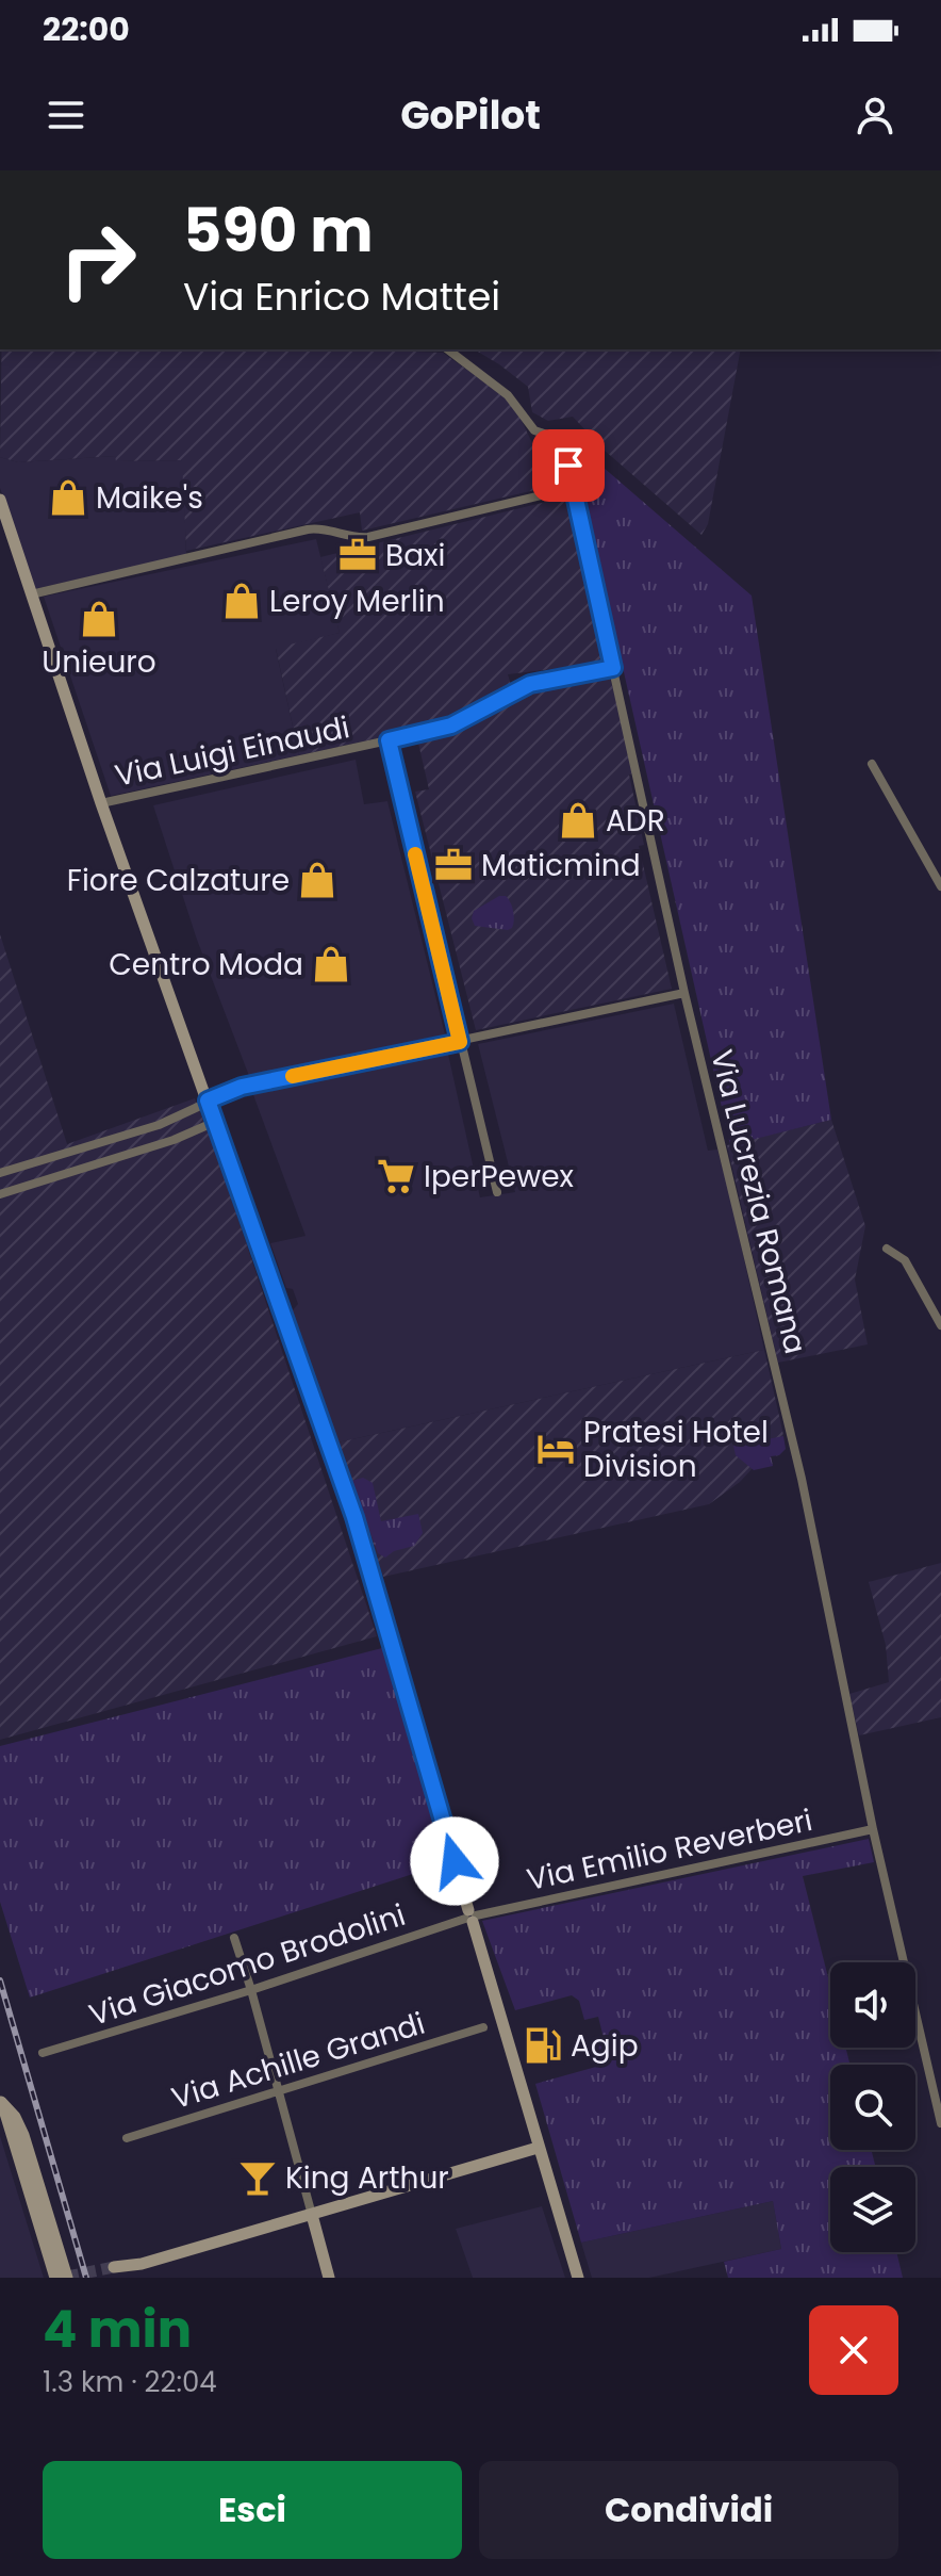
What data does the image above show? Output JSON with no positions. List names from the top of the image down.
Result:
{
  "streets": {
    "street": [
      "Via Luigi Einaudi",
      "Via Lucrezia Romana",
      "Via Emilio Reverberi",
      "Via Giacomo Brodolini",
      "Via Achille Grandi"
    ]
  },
  "crossings": [
    ["Via Luigi Einaudi", "Via Lucrezia Romana"],
    ["Via Lucrezia Romana", "Via Emilio Reverberi"],
    ["Via Emilio Reverberi", "Via Giacomo Brodolini"]
  ],
  "places": {
    "shop": [
      "Maike's",
      "Leroy Merlin",
      "Unieuro",
      "ADR",
      "Fiore Calzature",
      "Centro Moda"
    ],
    "office": ["Baxi", "Maticmind"],
    "supermarket": ["IperPewex"],
    "hotel": ["Pratesi Hotel Division"],
    "fuel station": ["Agip"],
    "bar": ["King Arthur"]
  },
  "page": {
    "status": "22:00",
    "header": "GoPilot",
    "turn": ["590 m", "Via Enrico Mattei"],
    "heading": ["4 min", "1.3 km · 22:04"],
    "buttons": ["Esci", "Condividi"]
  }
}
